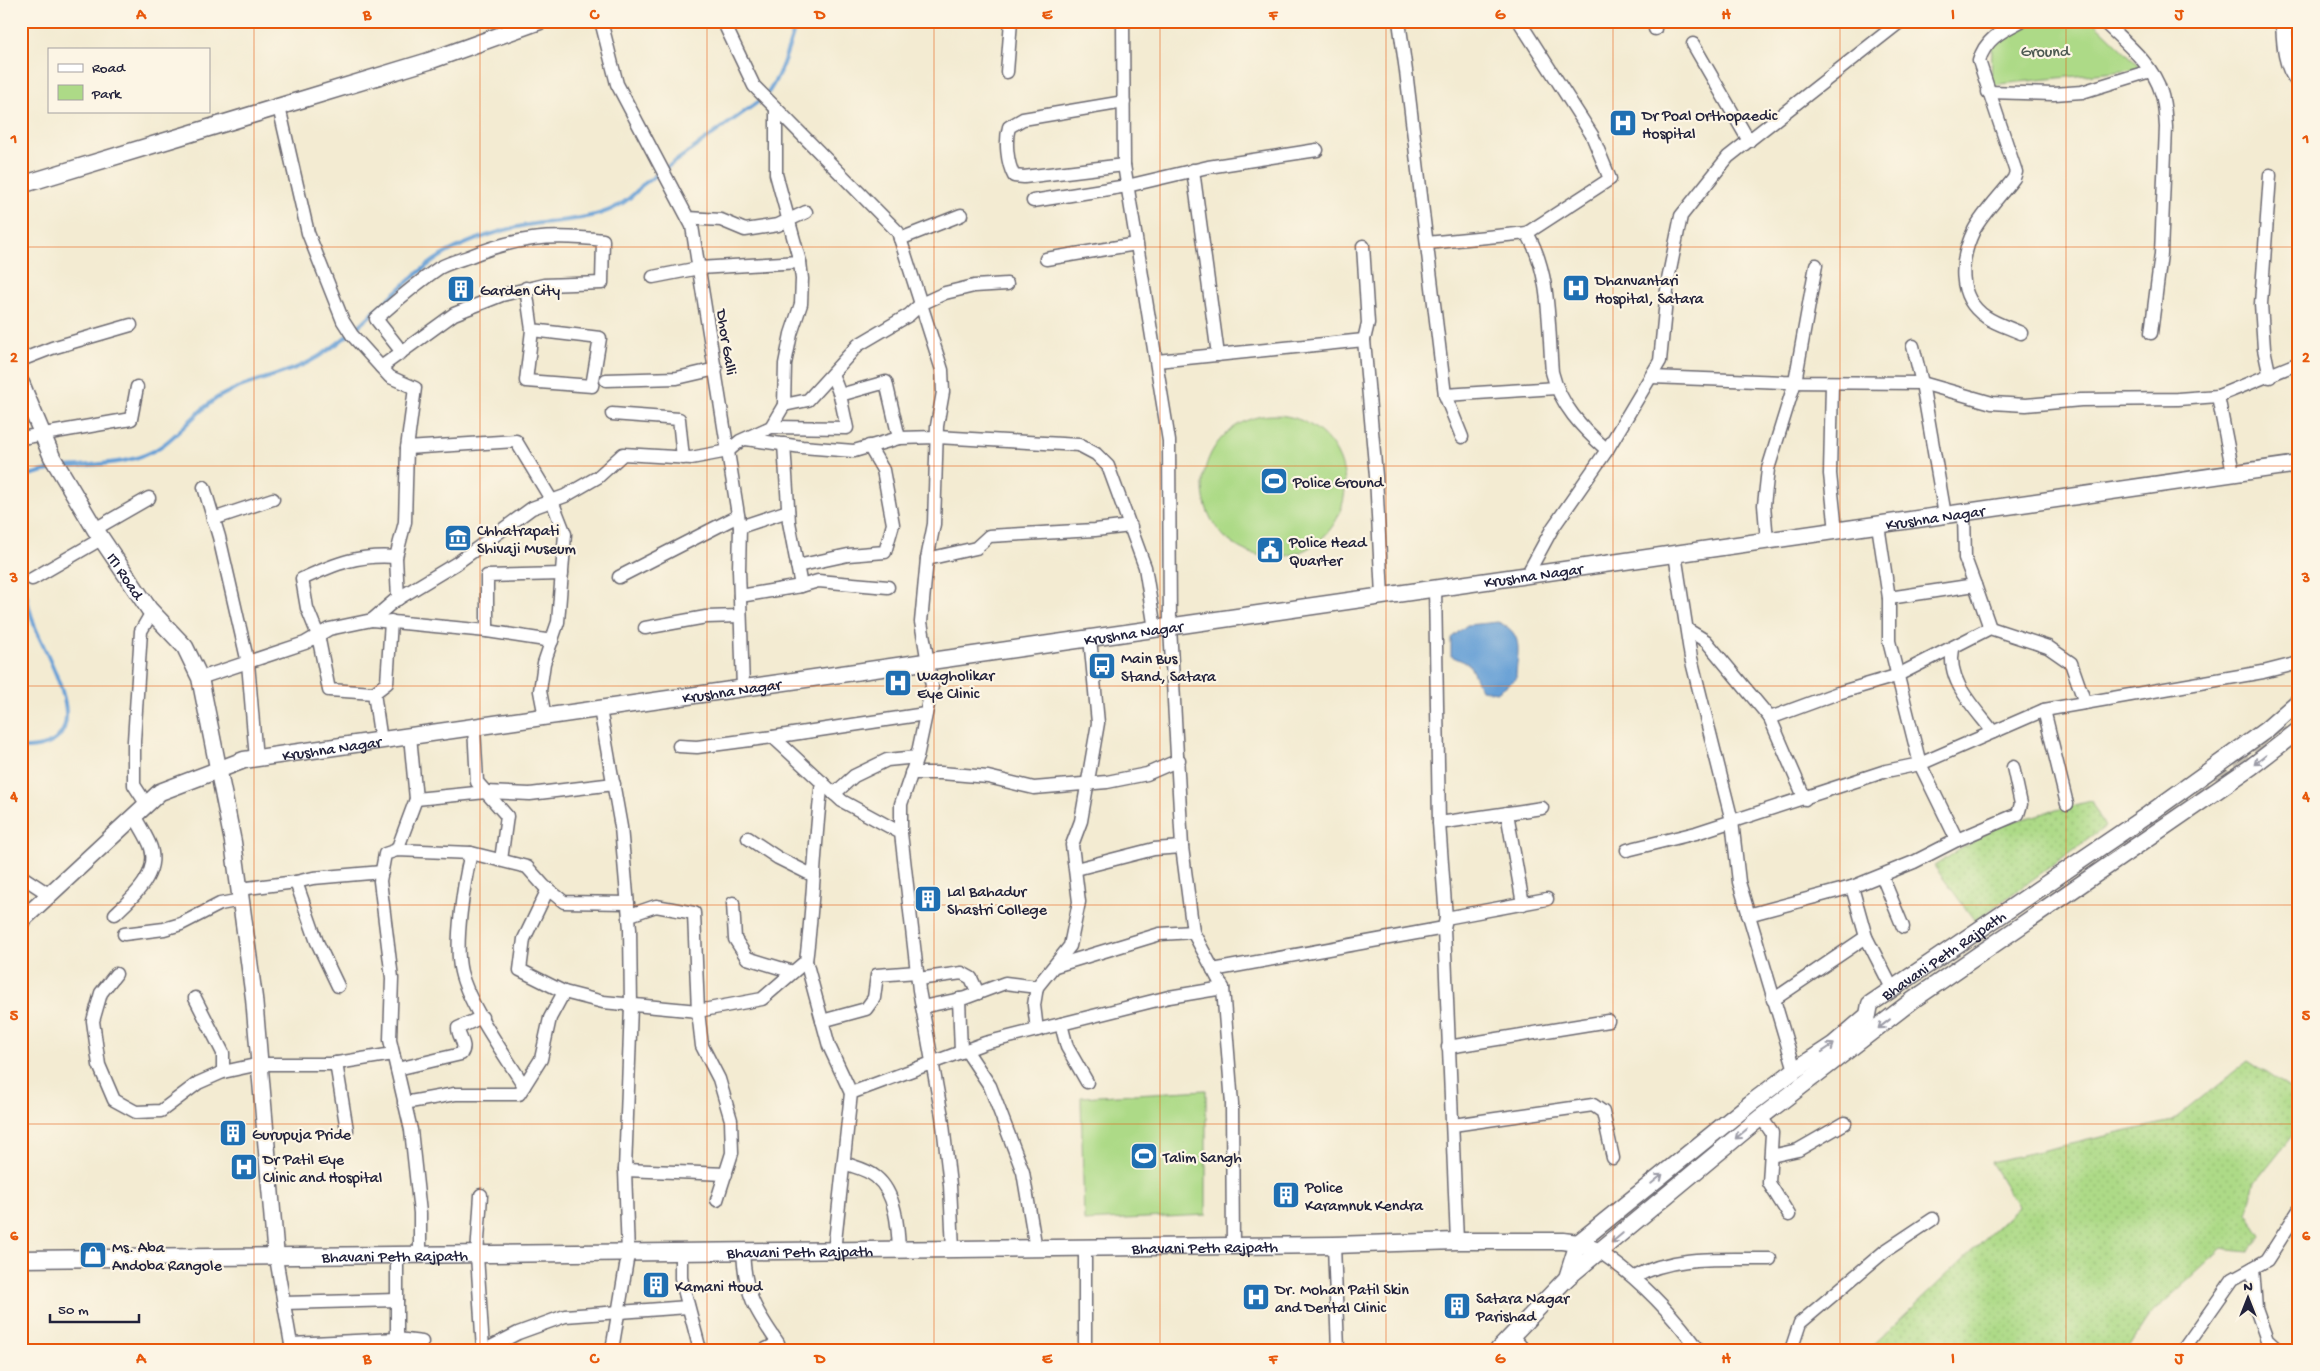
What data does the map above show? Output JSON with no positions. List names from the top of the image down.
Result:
{
  "streets": {
    "main road": ["Krushna Nagar", "ITI Road", "Bhavani Peth Rajpath"],
    "street": ["Dhor Galli"]
  },
  "crossings": [
    ["Dhor Galli", "Krushna Nagar"],
    ["Krushna Nagar", "ITI Road"],
    ["ITI Road", "Bhavani Peth Rajpath"]
  ],
  "parks": ["Ground"],
  "places": {
    "hospital": [
      "Dr Poal Orthopaedic Hospital",
      "Dhanvantari Hospital, Satara",
      "Wagholikar Eye Clinic",
      "Dr Patil Eye Clinic and Hospital",
      "Dr. Mohan Patil Skin and Dental Clinic"
    ],
    "building": [
      "Garden City",
      "Lal Bahadur Shastri College",
      "Gurupuja Pride",
      "Police Karamnuk Kendra",
      "Kamani Houd",
      "Satara Nagar Parishad"
    ],
    "sports": ["Police Ground", "Talim Sangh"],
    "museum": ["Chhatrapati Shivaji Museum"],
    "public building": ["Police Head Quarter"],
    "bus stop": ["Main Bus Stand, Satara"],
    "shop": ["Ms. Aba Andoba Rangole"]
  },
  "legend": ["Road", "Park"],
  "scale_bar": "50 m",
  "north": "top",
  "grid": {
    "columns": [
      "A",
      "B",
      "C",
      "D",
      "E",
      "F",
      "G",
      "H",
      "I",
      "J"
    ],
    "rows": [
      "1",
      "2",
      "3",
      "4",
      "5",
      "6"
    ]
  }
}
